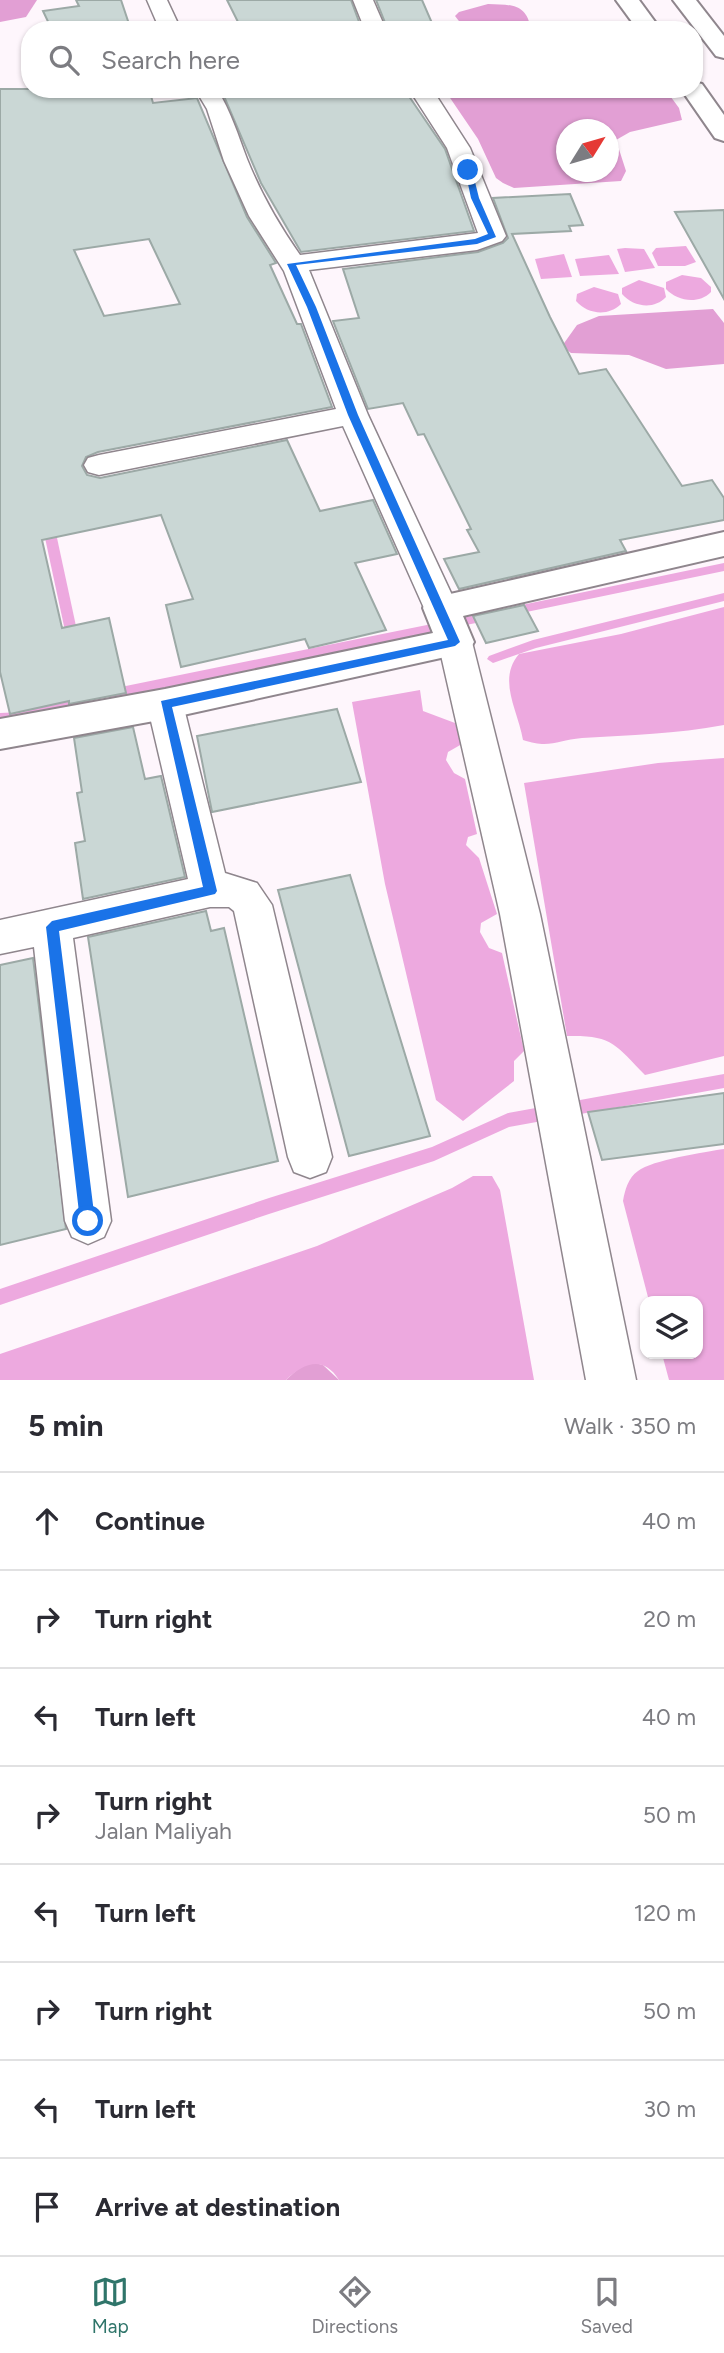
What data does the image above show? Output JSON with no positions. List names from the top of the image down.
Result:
{
  "north": "top right",
  "page": {
    "search": "Search here",
    "heading": ["5 min", "Walk · 350 m"],
    "list": [
      ["Continue", "40 m"],
      ["Turn right", "20 m"],
      ["Turn left", "40 m"],
      ["Turn right", "Jalan Maliyah", "50 m"],
      ["Turn left", "120 m"],
      ["Turn right", "50 m"],
      ["Turn left", "30 m"],
      "Arrive at destination"
    ],
    "nav": ["Map", "Directions", "Saved"]
  }
}
